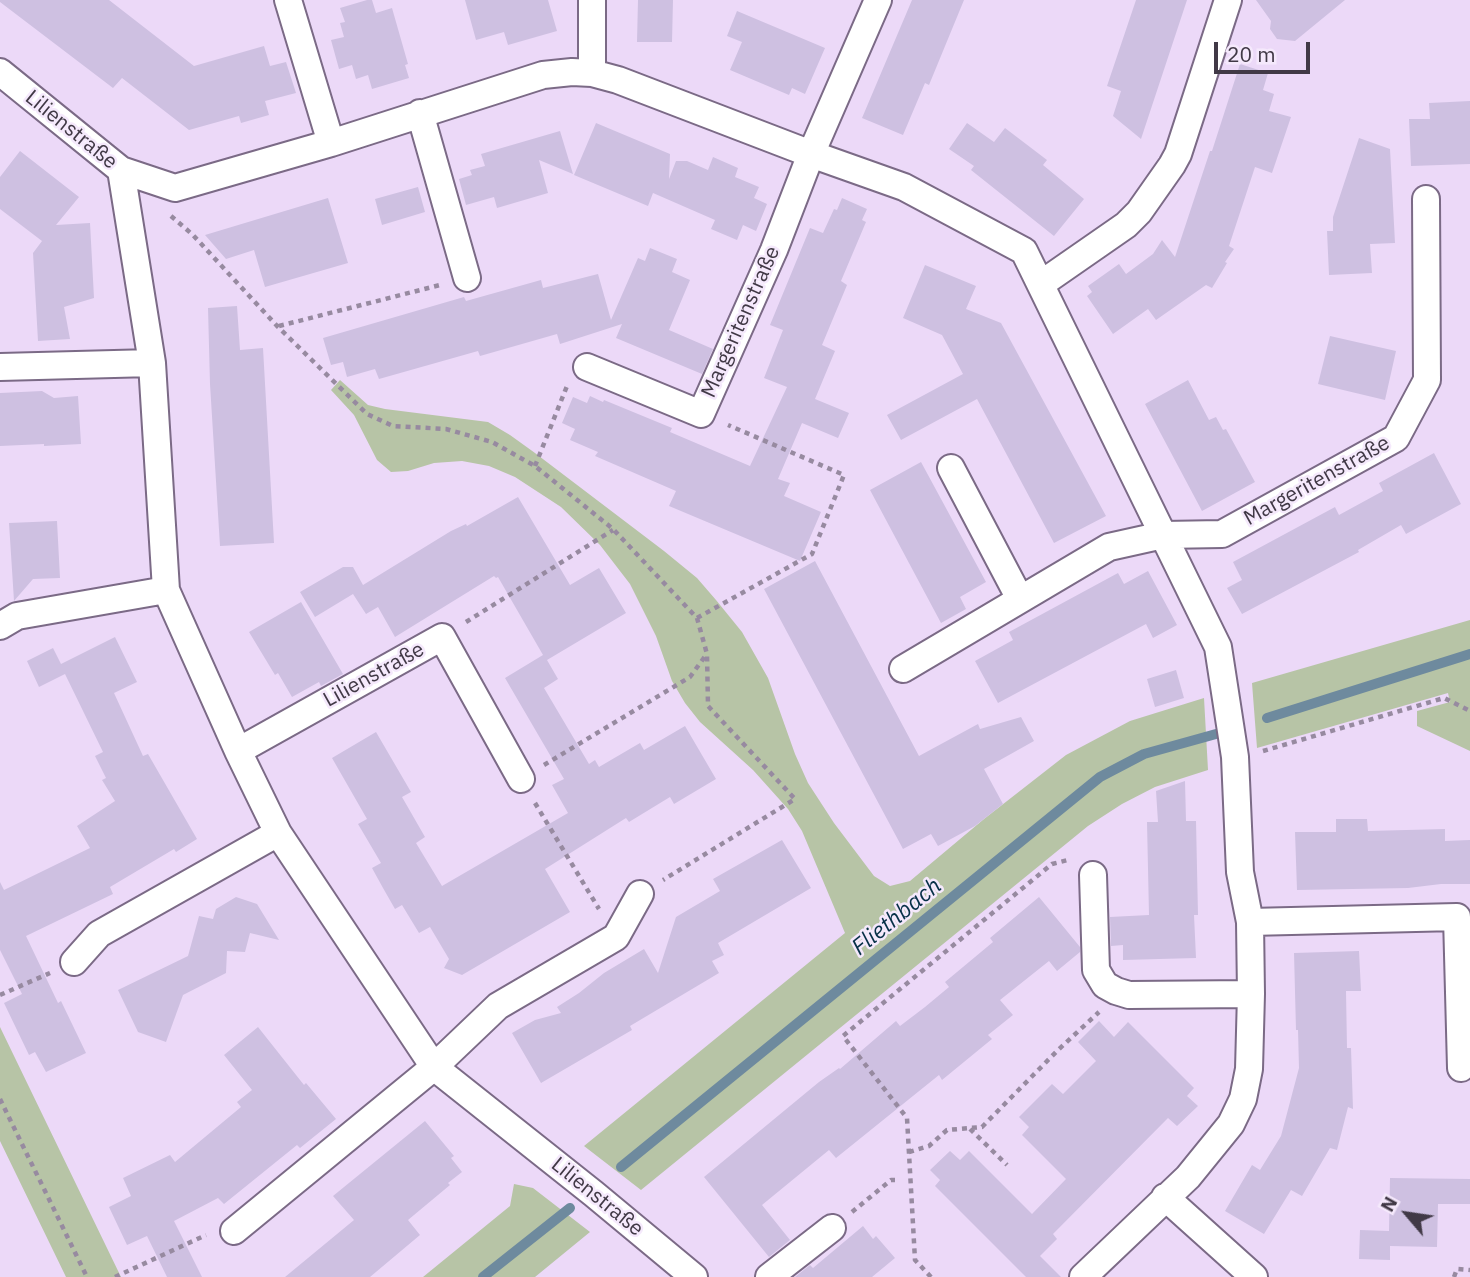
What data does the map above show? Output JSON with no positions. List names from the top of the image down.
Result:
{
  "streets": {
    "street": ["Lilienstraße", "Margeritenstraße"]
  },
  "water": ["Fliethbach"],
  "scale_bar": "20 m",
  "north": "top left"
}
